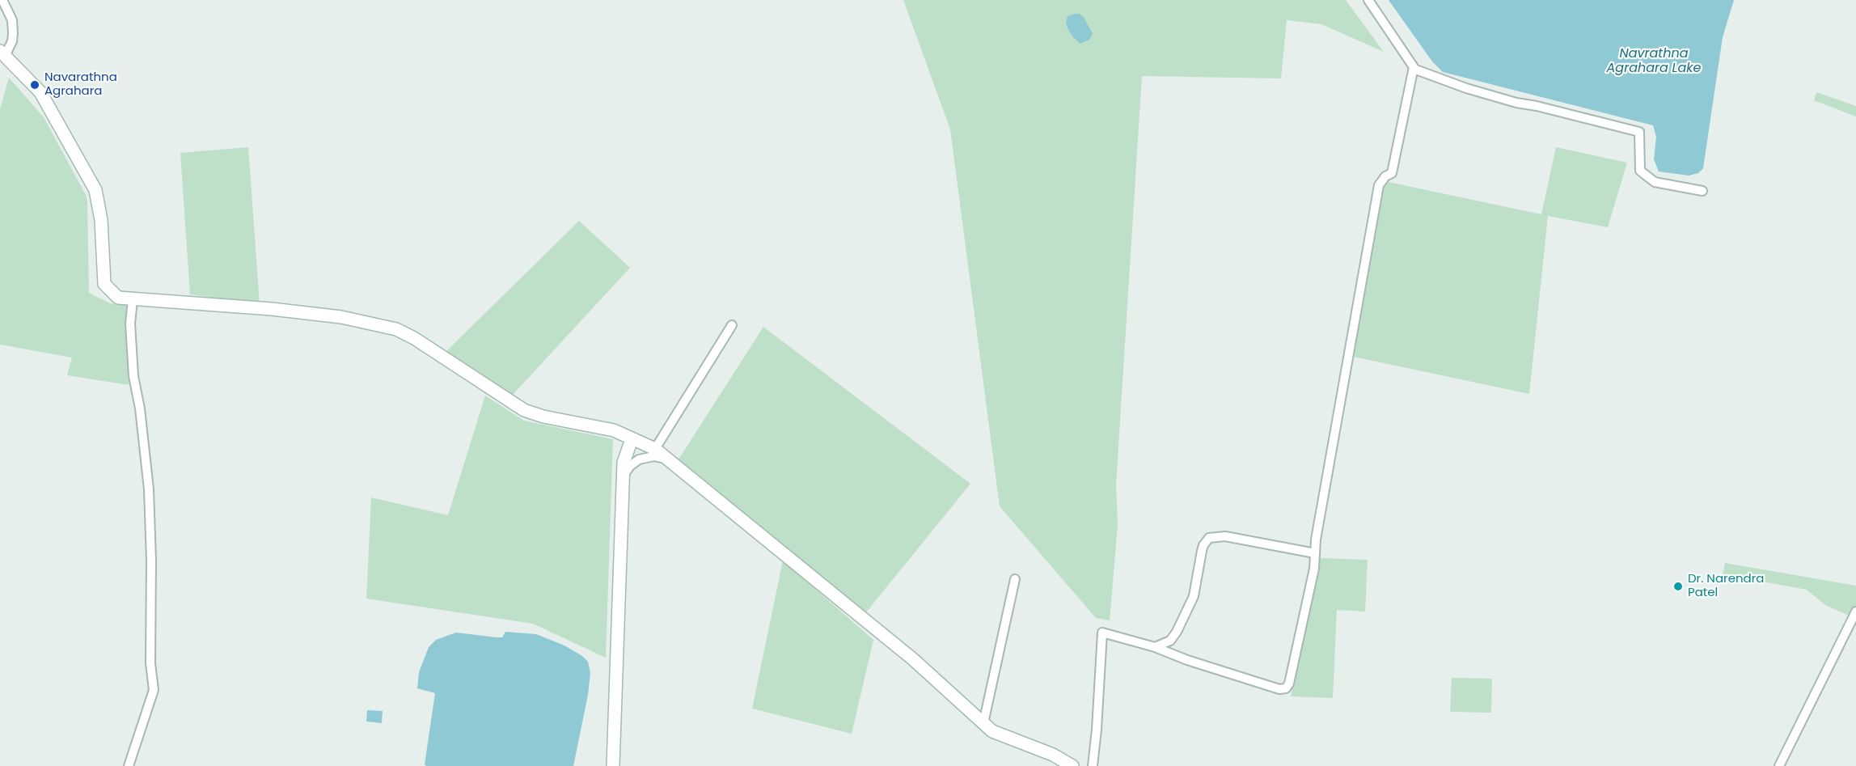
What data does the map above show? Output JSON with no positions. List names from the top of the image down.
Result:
{
  "water": ["Navrathna Agrahara Lake"],
  "places": ["Navarathna Agrahara", "Dr. Narendra Patel"]
}
